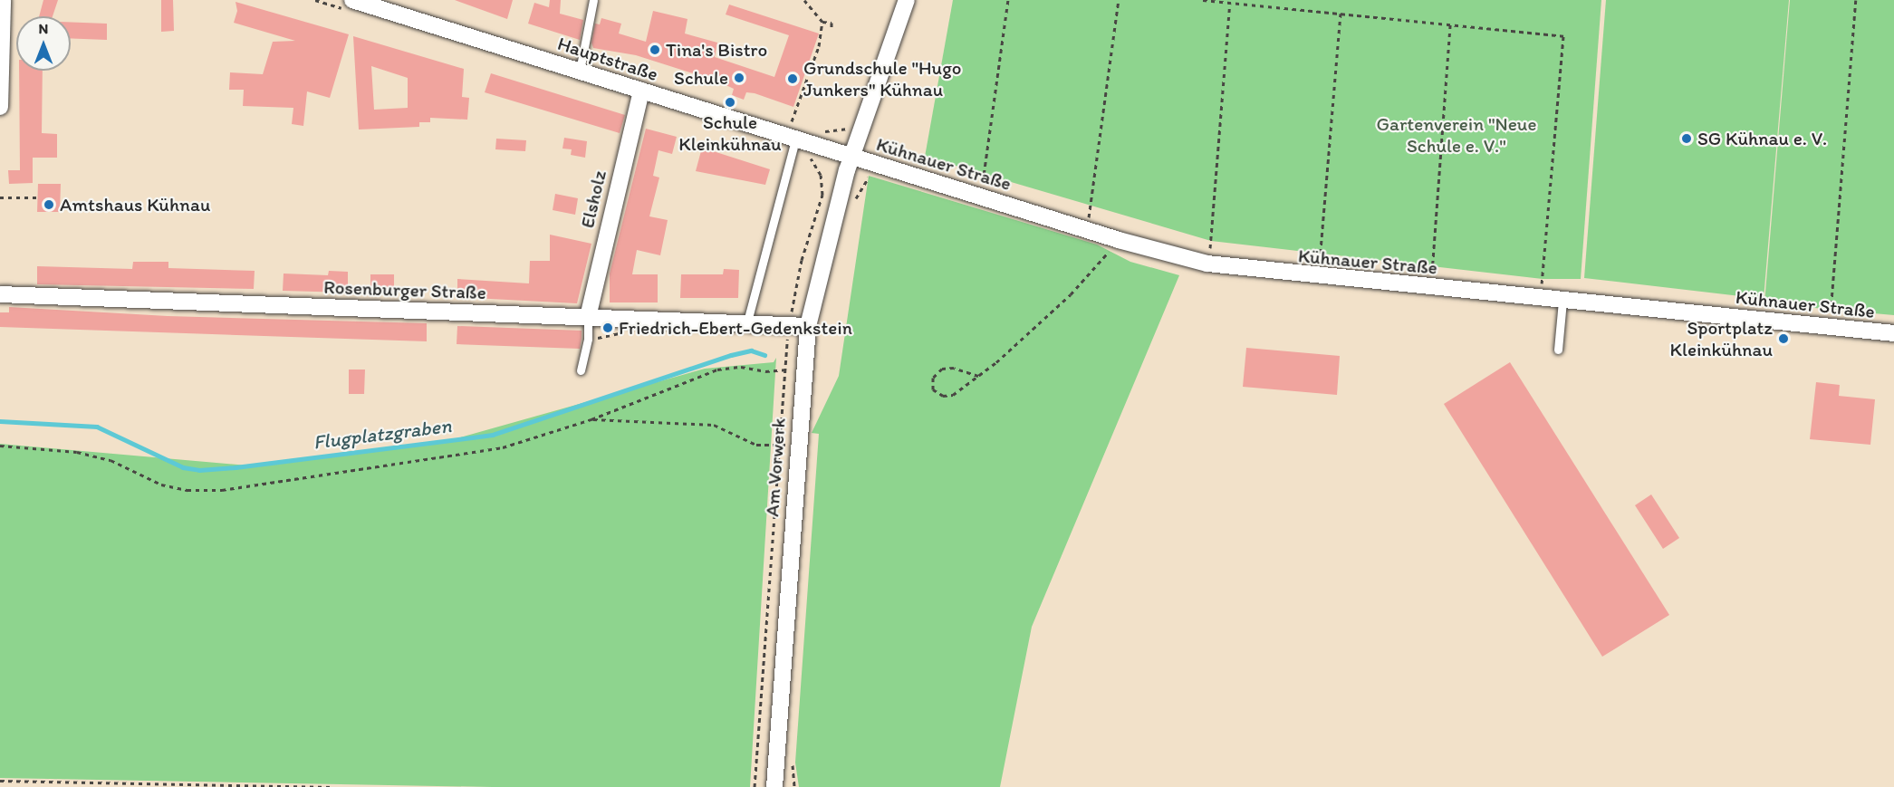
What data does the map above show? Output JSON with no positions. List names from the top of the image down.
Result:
{
  "streets": {
    "street": [
      "Hauptstraße",
      "Kühnauer Straße",
      "Elsholz",
      "Rosenburger Straße",
      "Am Vorwerk"
    ]
  },
  "crossings": [
    ["Hauptstraße", "Kühnauer Straße"],
    ["Hauptstraße", "Elsholz"],
    ["Hauptstraße", "Am Vorwerk"],
    ["Kühnauer Straße", "Am Vorwerk"],
    ["Elsholz", "Rosenburger Straße"],
    ["Rosenburger Straße", "Am Vorwerk"]
  ],
  "water": ["Flugplatzgraben"],
  "parks": ["Gartenverein \"Neue Schule e. V.\""],
  "places": [
    "Tina's Bistro",
    "Schule",
    "Grundschule \"Hugo Junkers\" Kühnau",
    "Schule Kleinkühnau",
    "SG Kühnau e. V.",
    "Amtshaus Kühnau",
    "Friedrich-Ebert-Gedenkstein",
    "Sportplatz Kleinkühnau"
  ],
  "north": "top"
}
